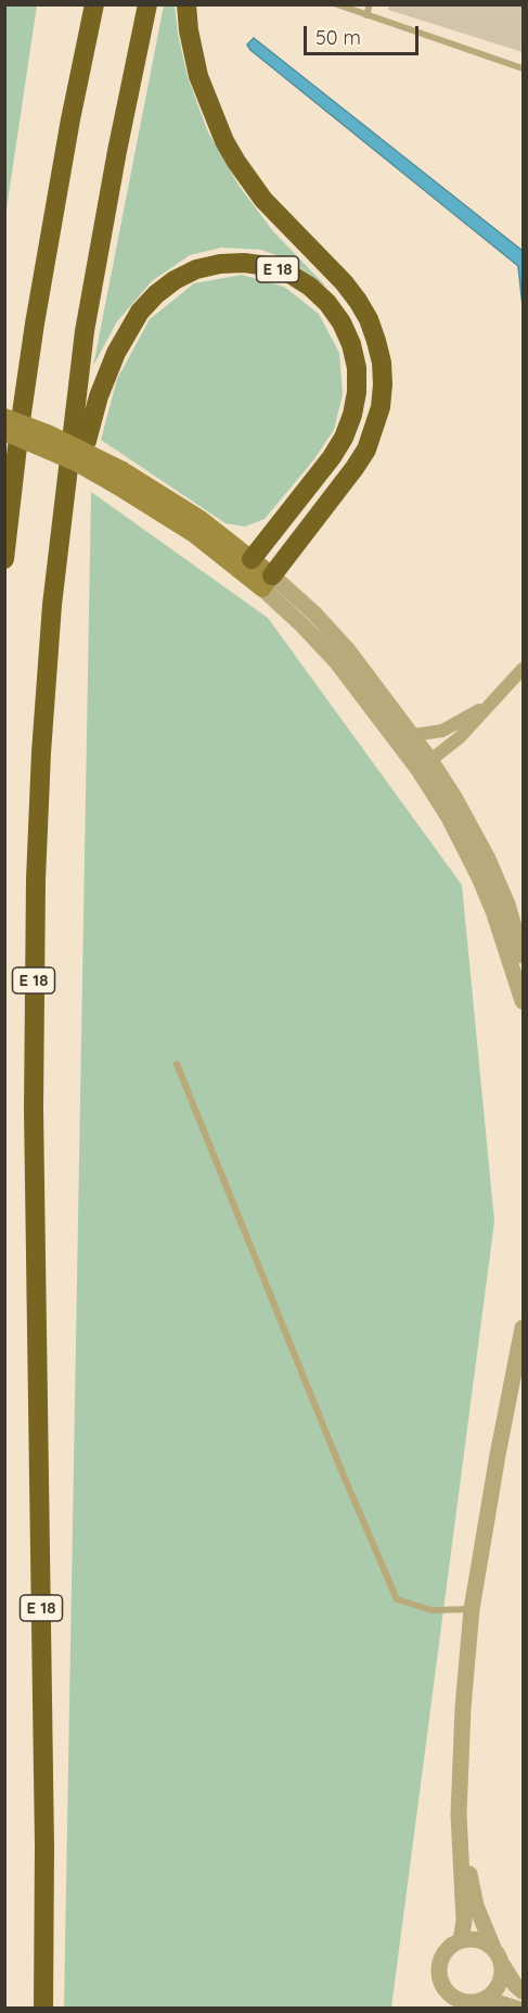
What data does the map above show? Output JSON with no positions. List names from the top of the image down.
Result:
{
  "streets": {
    "highway": ["E 18"]
  },
  "scale_bar": "50 m"
}
